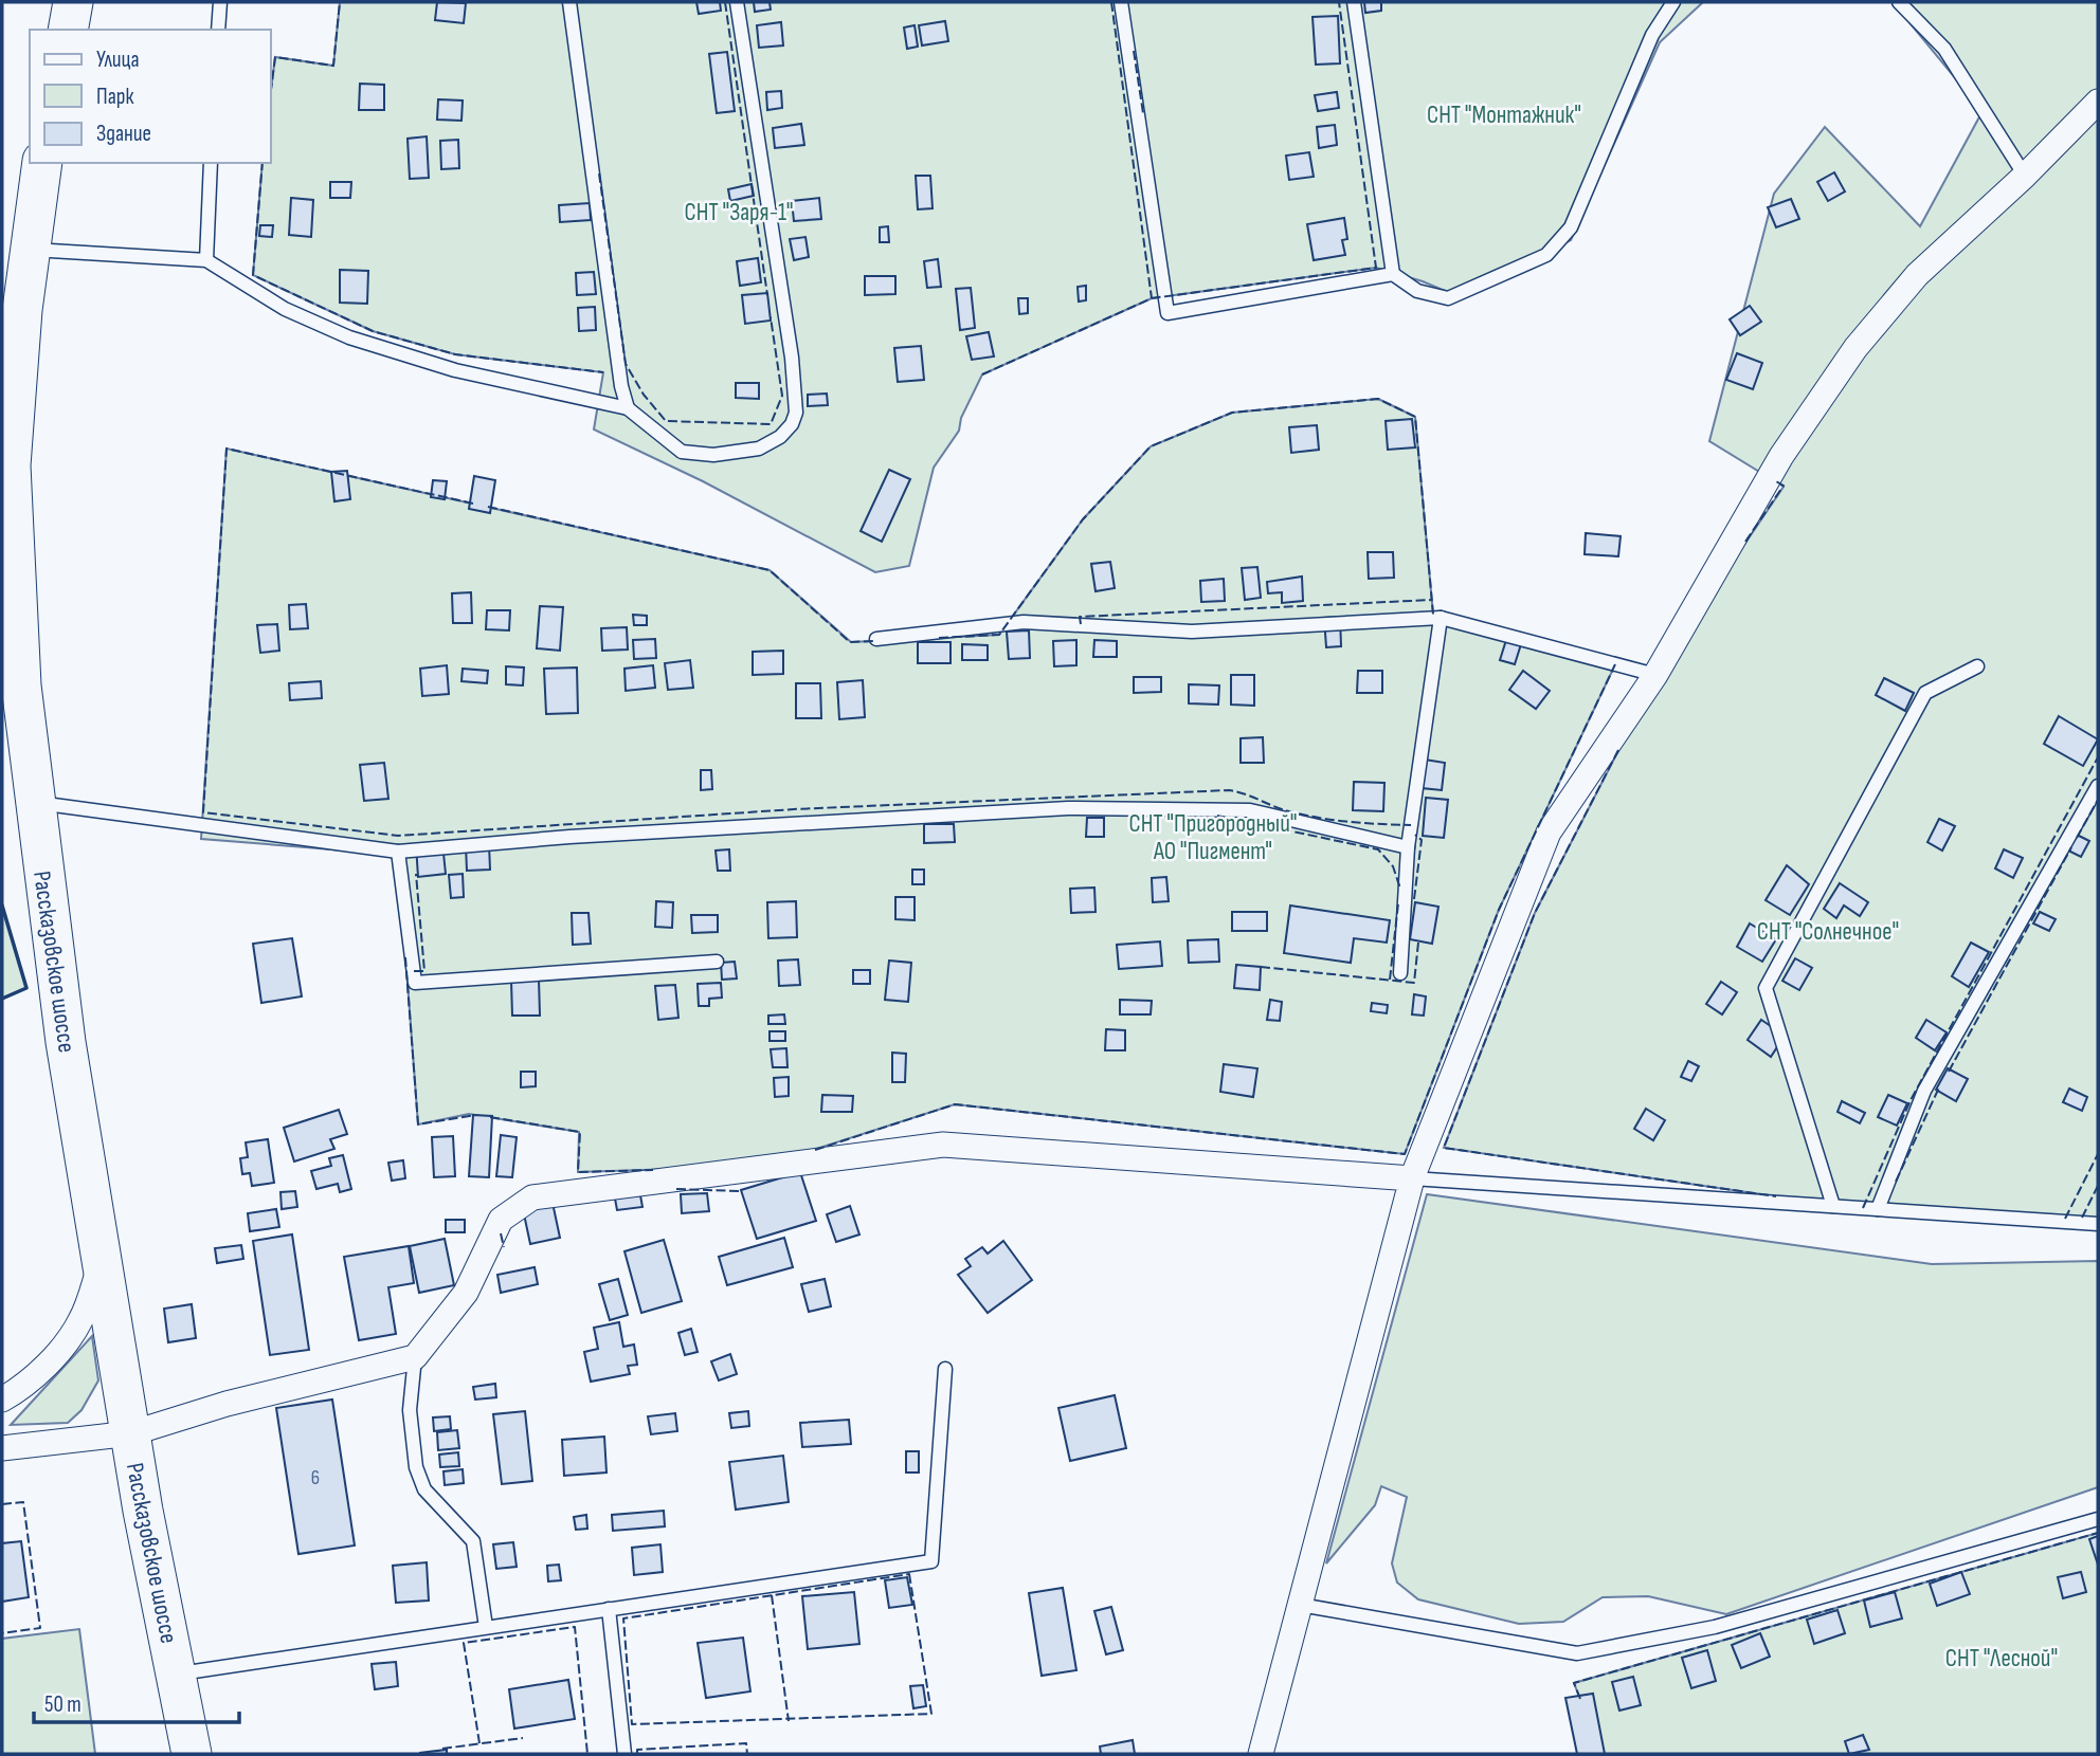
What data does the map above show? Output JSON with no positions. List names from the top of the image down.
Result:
{
  "streets": {
    "main road": ["Рассказовское шоссе"]
  },
  "parks": [
    "СНТ \"Монтажник\"",
    "СНТ \"Заря-1\"",
    "СНТ \"Пригородный\" АО \"Пигмент\"",
    "СНТ \"Солнечное\"",
    "СНТ \"Лесной\""
  ],
  "house_numbers": ["6"],
  "legend": ["Улица", "Парк", "Здание"],
  "scale_bar": "50 m"
}
